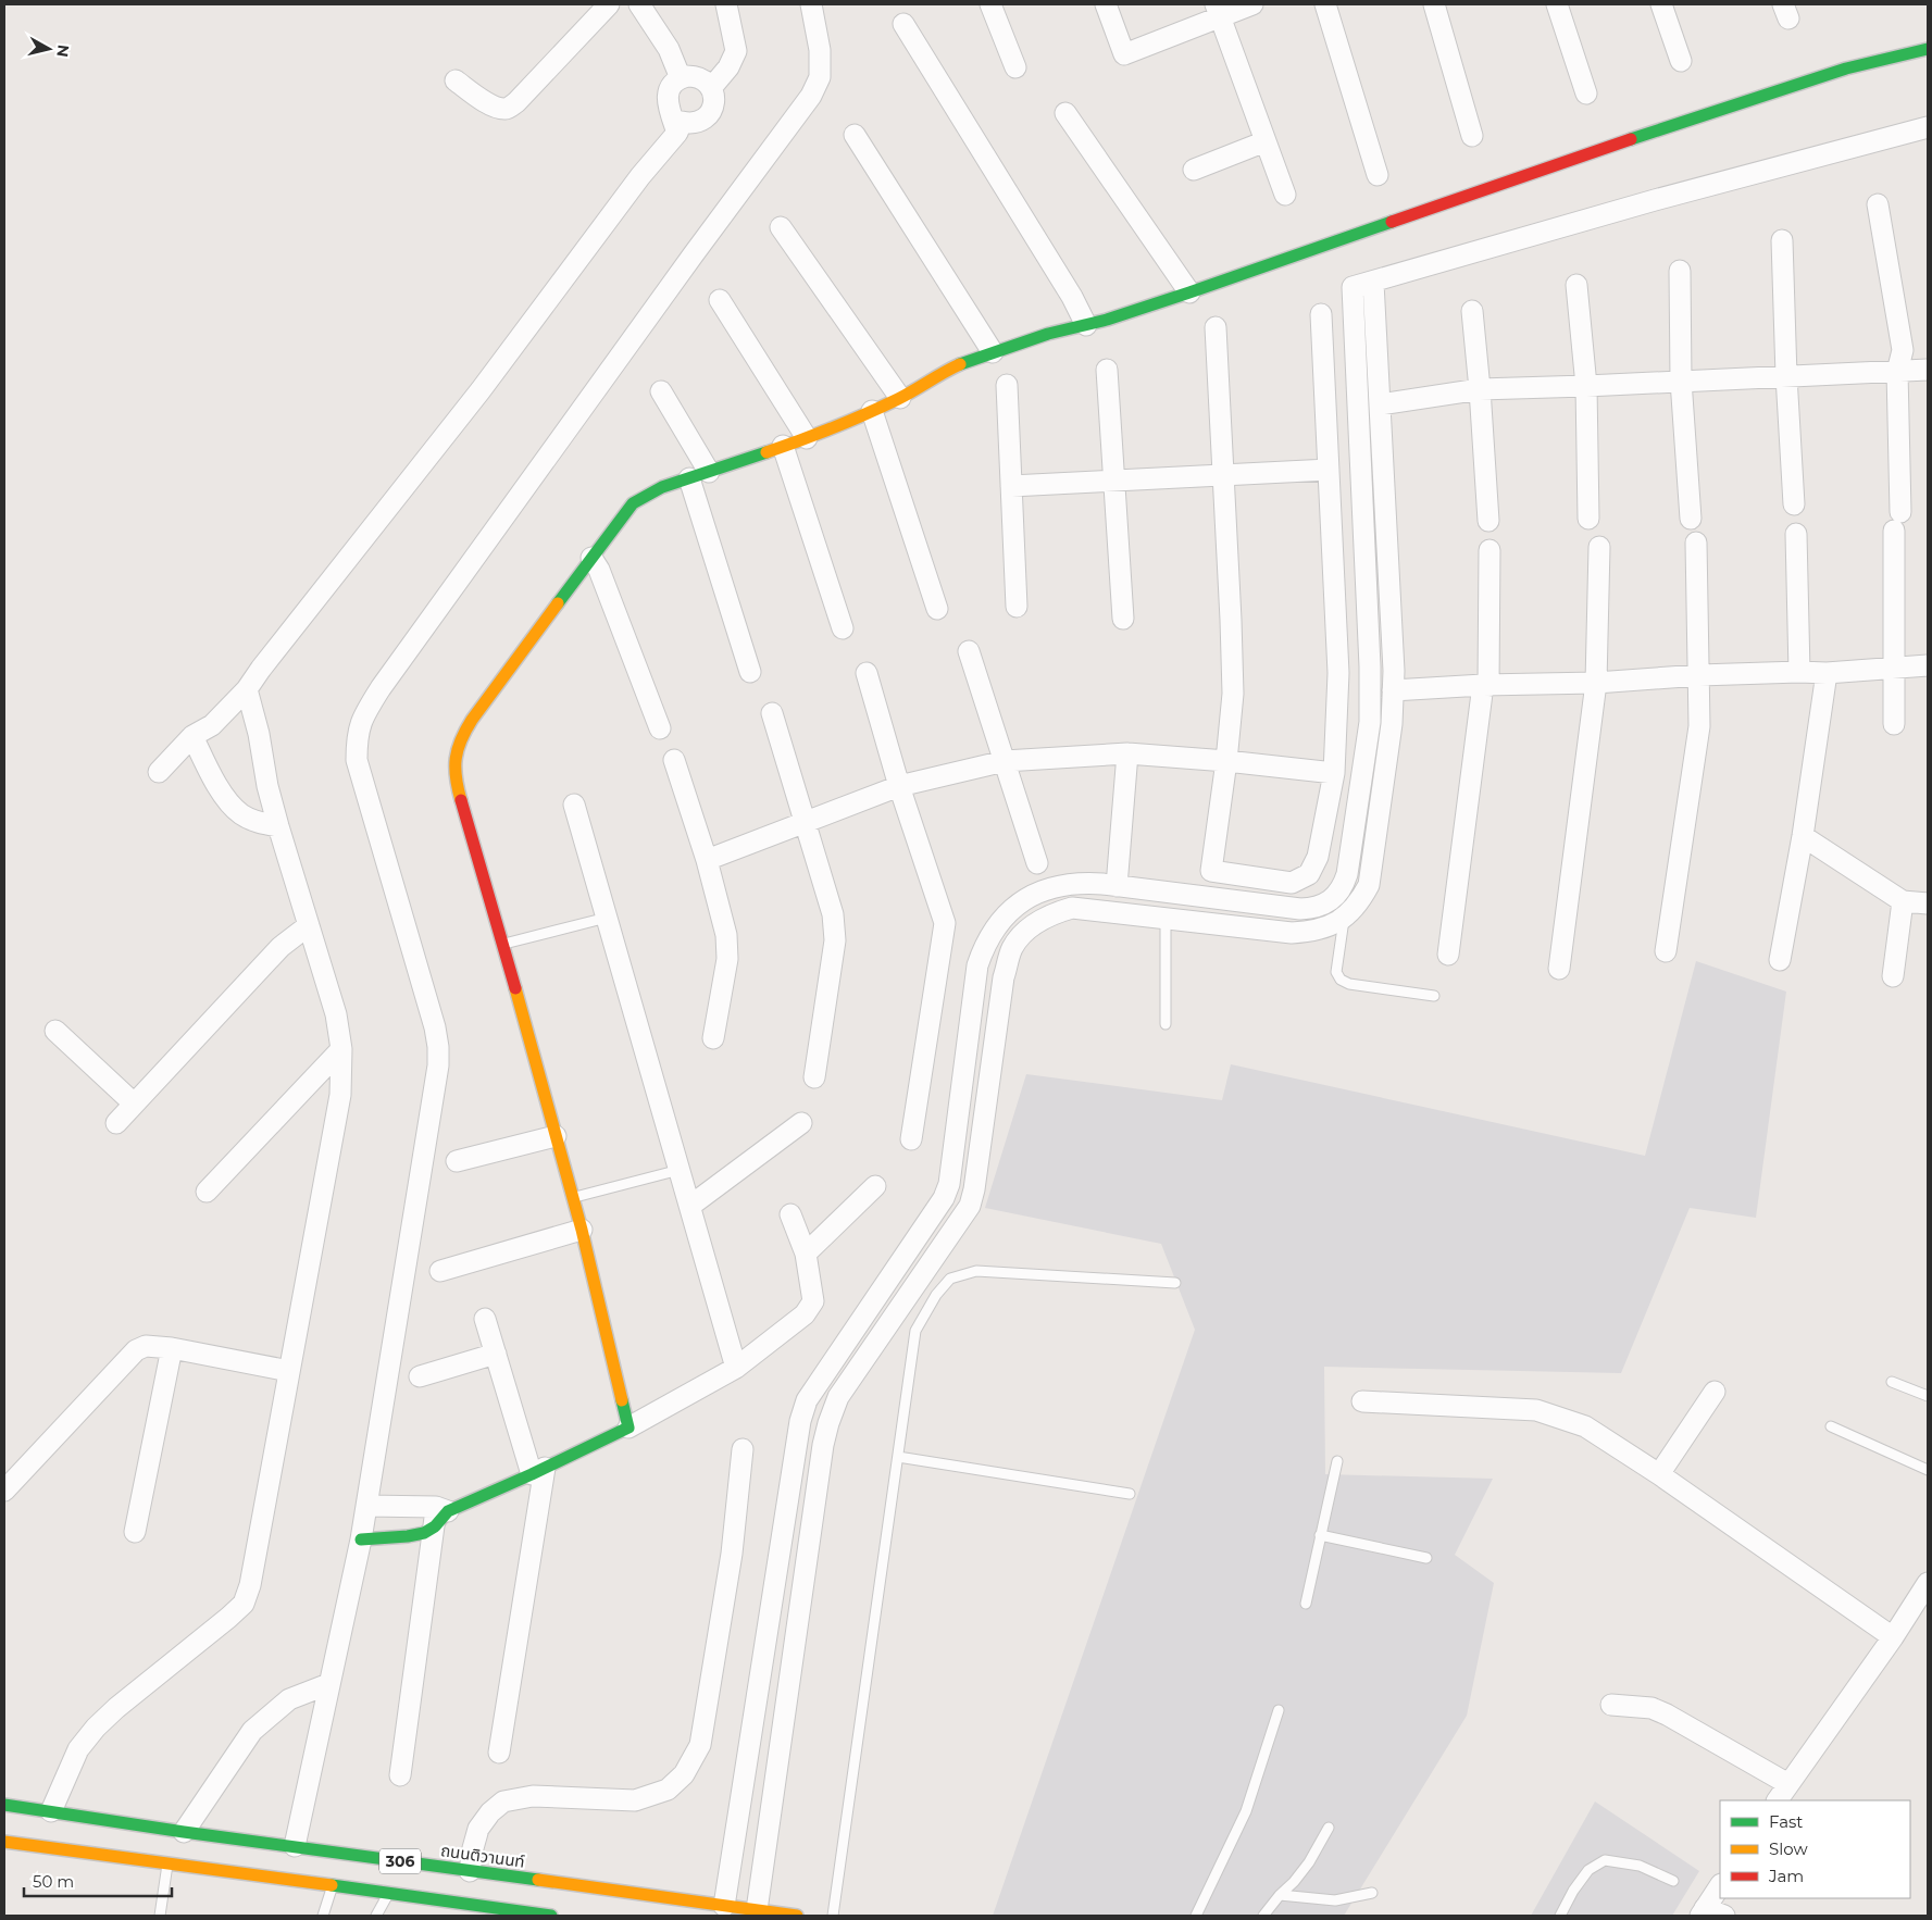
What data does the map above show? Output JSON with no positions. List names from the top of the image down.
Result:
{
  "streets": {
    "street": ["ถนนติวานนท์", "306"]
  },
  "legend": ["Fast", "Slow", "Jam"],
  "scale_bar": "50 m",
  "north": "right"
}
